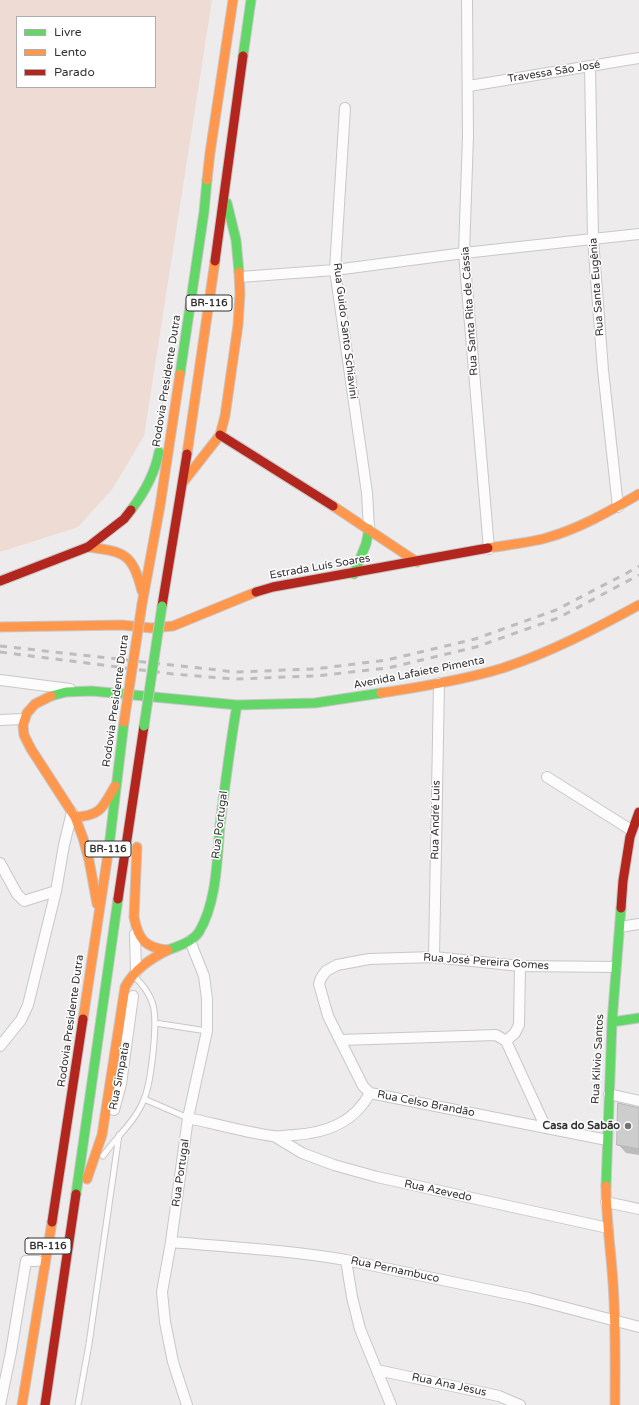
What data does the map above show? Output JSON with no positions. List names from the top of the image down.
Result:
{
  "streets": {
    "main road": [
      "BR-116",
      "Rodovia Presidente Dutra",
      "Estrada Luís Soares",
      "Avenida Lafaiete Pimenta",
      "Rua Portugal",
      "Rua Kilvio Santos"
    ],
    "street": [
      "Travessa São José",
      "Rua Santa Eugênia",
      "Rua Santa Rita de Cássia",
      "Rua Guido Santo Schiavini",
      "Rua André Luis",
      "Rua José Pereira Gomes",
      "Rua Simpatia",
      "Rua Celso Brandão",
      "Rua Azevedo",
      "Rua Pernambuco",
      "Rua Ana Jesus"
    ]
  },
  "crossings": [
    ["Travessa São José", "Rua Santa Eugênia"],
    ["Travessa São José", "Rua Santa Rita de Cássia"],
    ["Rua Santa Eugênia", "Estrada Luís Soares"],
    ["BR-116", "Rua Simpatia"],
    ["Rua Santa Rita de Cássia", "Estrada Luís Soares"],
    ["Avenida Lafaiete Pimenta", "Rua André Luis"],
    ["Avenida Lafaiete Pimenta", "Rua Portugal"],
    ["Rua André Luis", "Rua José Pereira Gomes"],
    ["Rua Portugal", "Rua Celso Brandão"],
    ["Rua Portugal", "Rua Pernambuco"],
    ["Rua José Pereira Gomes", "Rua Kilvio Santos"],
    ["Rua José Pereira Gomes", "Rua Celso Brandão"],
    ["Rua Kilvio Santos", "Rua Celso Brandão"],
    ["Rua Kilvio Santos", "Rua Azevedo"],
    ["Rua Kilvio Santos", "Rua Pernambuco"],
    ["Rua Celso Brandão", "Rua Azevedo"]
  ],
  "places": ["Casa do Sabão"],
  "legend": ["Livre", "Lento", "Parado"]
}
